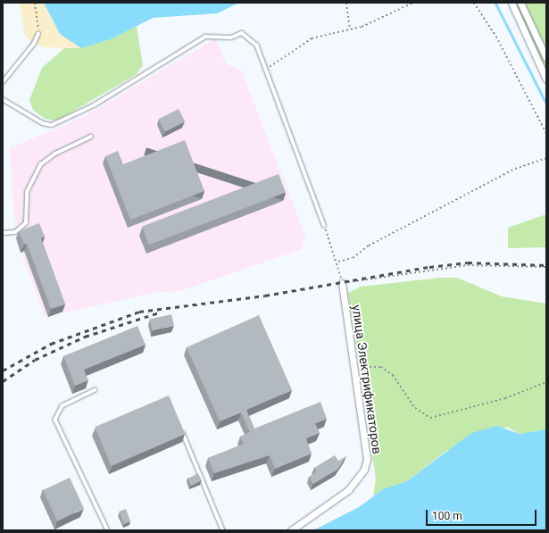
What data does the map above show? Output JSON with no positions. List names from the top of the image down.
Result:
{
  "streets": {
    "street": ["улица Электрификаторов"]
  },
  "scale_bar": "100 m"
}
